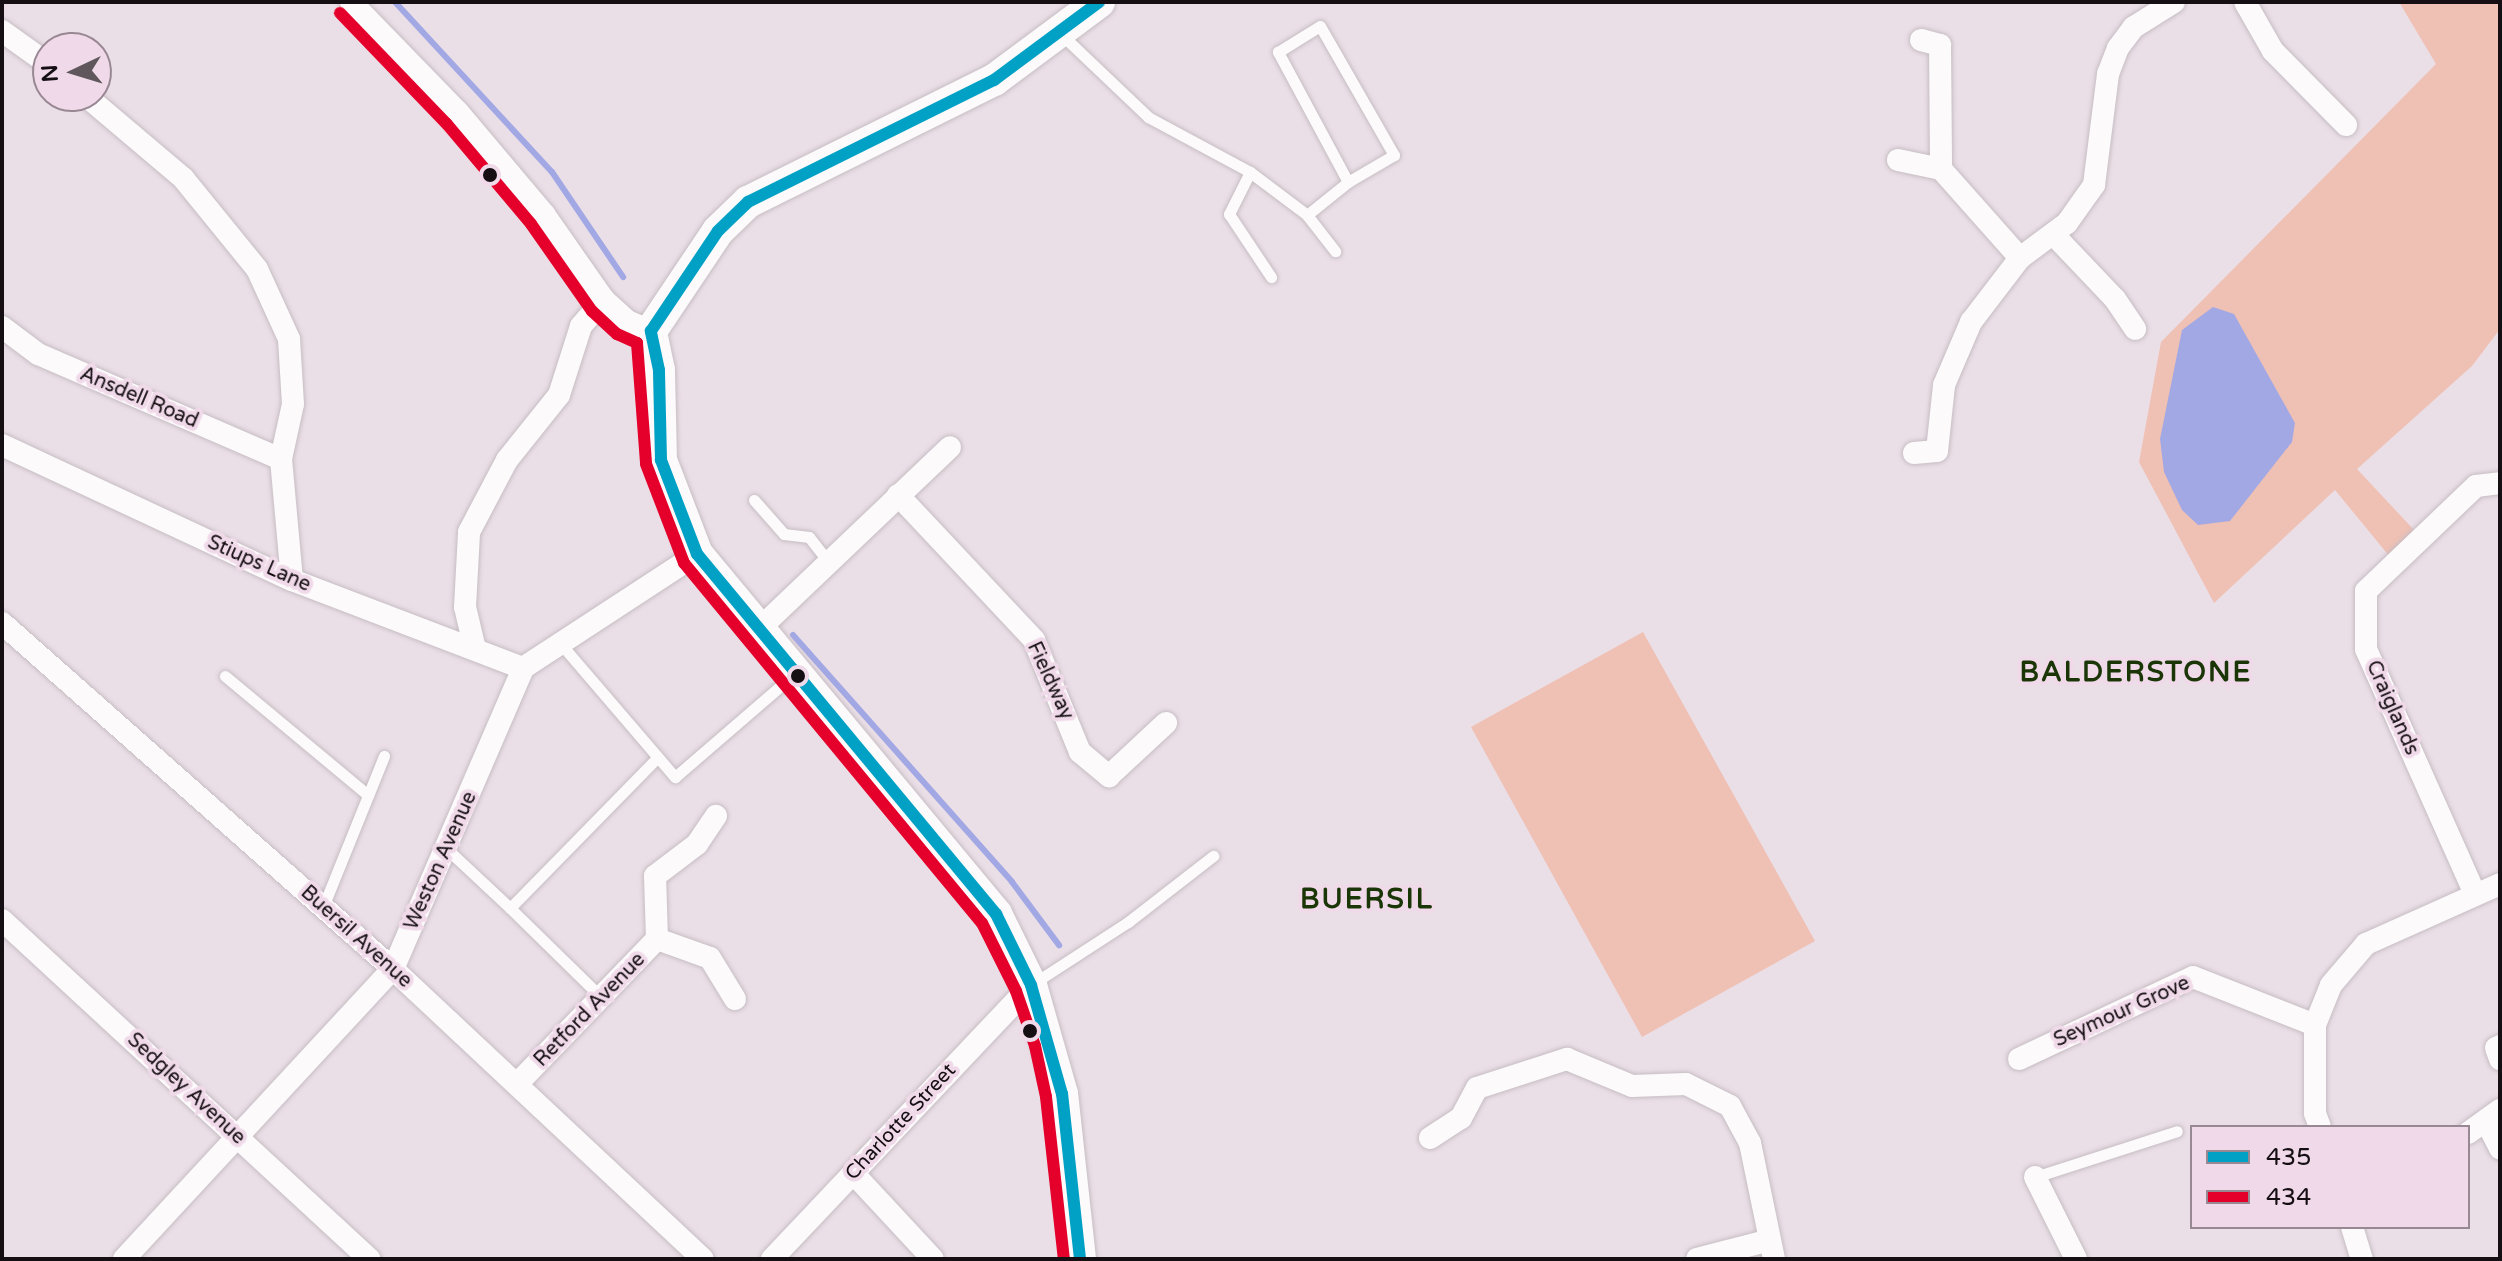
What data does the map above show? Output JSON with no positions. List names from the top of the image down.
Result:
{
  "streets": {
    "street": [
      "Ansdell Road",
      "Stiups Lane",
      "Fieldway",
      "Craiglands",
      "Weston Avenue",
      "Buersil Avenue",
      "Retford Avenue",
      "Seymour Grove",
      "Sedgley Avenue",
      "Charlotte Street"
    ]
  },
  "crossings": [
    ["Stiups Lane", "Weston Avenue"],
    ["Weston Avenue", "Buersil Avenue"],
    ["Weston Avenue", "Sedgley Avenue"],
    ["Buersil Avenue", "Retford Avenue"]
  ],
  "districts": ["BALDERSTONE", "BUERSIL"],
  "lines": ["transit line 435", "transit line 434"],
  "legend": ["435", "434"],
  "north": "left"
}
